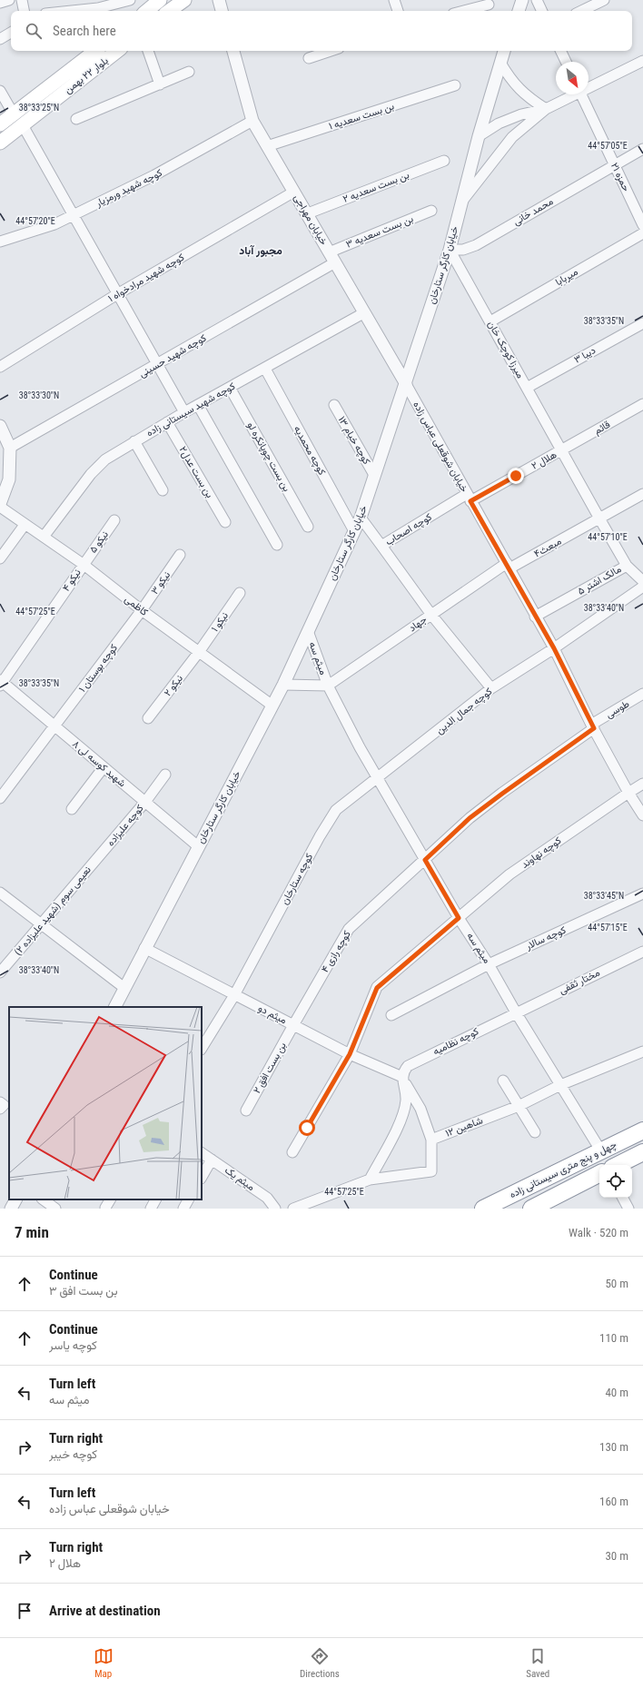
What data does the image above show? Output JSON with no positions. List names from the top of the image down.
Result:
{
  "streets": {
    "highway": ["چهل و پنج متری سیستانی زاده"],
    "main road": ["بلوار ۲۲ بهمن"],
    "street": [
      "بن بست سعدیه ۱",
      "حمزه ۲۱",
      "بن بست سعدیه ۲",
      "کوچه شهید ورمزیار",
      "محمد خانی",
      "خیابان مهراجی",
      "بن بست سعدیه ۳",
      "خیابان کارگر ستارخان",
      "میربابا",
      "۱ کوچه شهید مرادخواه",
      "میرزا کوچک خان",
      "دیبا ۳",
      "کوچه شهید حسینی",
      "کوچه شهید سیستانی زاده",
      "قائم",
      "کوچه خیام ۱۳",
      "خیابان شوقعلی عباس زاده",
      "کوچه محمدیه",
      "بن بست چوپانکره لو",
      "هلال ۲",
      "بن بست عدل۲",
      "کوچه اصحاب",
      "نیکو ۵",
      "مبعث۴",
      "نیکو ۴",
      "مالک اشتر ۵",
      "نیکو ۳",
      "کاظمی",
      "نیکو ۱",
      "جهاد",
      "میثم سه",
      "کوچه بوستان ۱",
      "نیکو ۲",
      "طوسی",
      "کوچه جمال الدین",
      "شهید کوسه لی ۸",
      "کوچه علیزاده",
      "کوچه نهاوند",
      "کوچه ستارخان",
      "نعیمی سوم (شهید علیزاده ۲)",
      "کوچه سالار",
      "کوچه رازی ۴",
      "مختار ثقفی",
      "میثم دو",
      "کوچه نظامیه",
      "بن بست افق ۲",
      "شاهین ۱۲",
      "میثم یک"
    ]
  },
  "crossings": [
    ["بن بست سعدیه ۱", "خیابان مهراجی"],
    ["حمزه ۲۱", "محمد خانی"],
    ["بن بست سعدیه ۲", "خیابان مهراجی"],
    ["کوچه شهید ورمزیار", "خیابان مهراجی"],
    ["محمد خانی", "خیابان کارگر ستارخان"],
    ["محمد خانی", "میرزا کوچک خان"],
    ["خیابان مهراجی", "بن بست سعدیه ۳"],
    ["خیابان مهراجی", "خیابان کارگر ستارخان"],
    ["خیابان مهراجی", "۱ کوچه شهید مرادخواه"],
    ["خیابان مهراجی", "کوچه شهید حسینی"],
    ["خیابان مهراجی", "کوچه شهید سیستانی زاده"],
    ["خیابان مهراجی", "خیابان شوقعلی عباس زاده"],
    ["بن بست سعدیه ۳", "کوچه شهید حسینی"],
    ["خیابان کارگر ستارخان", "میرزا کوچک خان"],
    ["خیابان کارگر ستارخان", "کوچه خیام ۱۳"],
    ["خیابان کارگر ستارخان", "خیابان شوقعلی عباس زاده"],
    ["خیابان کارگر ستارخان", "کوچه محمدیه"],
    ["خیابان کارگر ستارخان", "کوچه اصحاب"],
    ["خیابان کارگر ستارخان", "کاظمی"],
    ["خیابان کارگر ستارخان", "میثم سه"],
    ["خیابان کارگر ستارخان", "شهید کوسه لی ۸"],
    ["خیابان کارگر ستارخان", "میثم دو"],
    ["میربابا", "میرزا کوچک خان"],
    ["میرزا کوچک خان", "دیبا ۳"],
    ["میرزا کوچک خان", "قائم"],
    ["میرزا کوچک خان", "هلال ۲"],
    ["میرزا کوچک خان", "مبعث۴"],
    ["میرزا کوچک خان", "مالک اشتر ۵"],
    ["کوچه شهید سیستانی زاده", "کوچه محمدیه"],
    ["کوچه شهید سیستانی زاده", "بن بست چوپانکره لو"],
    ["کوچه شهید سیستانی زاده", "بن بست عدل۲"],
    ["کوچه شهید سیستانی زاده", "کاظمی"],
    ["قائم", "هلال ۲"],
    ["خیابان شوقعلی عباس زاده", "هلال ۲"],
    ["خیابان شوقعلی عباس زاده", "کوچه اصحاب"],
    ["خیابان شوقعلی عباس زاده", "مبعث۴"],
    ["خیابان شوقعلی عباس زاده", "مالک اشتر ۵"],
    ["خیابان شوقعلی عباس زاده", "جهاد"],
    ["خیابان شوقعلی عباس زاده", "طوسی"],
    ["خیابان شوقعلی عباس زاده", "کوچه جمال الدین"],
    ["خیابان شوقعلی عباس زاده", "کوچه نهاوند"],
    ["هلال ۲", "کوچه اصحاب"],
    ["نیکو ۵", "نیکو ۴"],
    ["نیکو ۵", "کاظمی"],
    ["مبعث۴", "جهاد"],
    ["نیکو ۴", "کاظمی"],
    ["نیکو ۴", "شهید کوسه لی ۸"],
    ["نیکو ۳", "کاظمی"],
    ["نیکو ۳", "کوچه بوستان ۱"],
    ["کاظمی", "نیکو ۱"],
    ["کاظمی", "کوچه بوستان ۱"],
    ["کاظمی", "نیکو ۲"],
    ["نیکو ۱", "نیکو ۲"],
    ["جهاد", "میثم سه"],
    ["میثم سه", "طوسی"],
    ["میثم سه", "کوچه جمال الدین"],
    ["میثم سه", "کوچه نهاوند"],
    ["میثم سه", "کوچه ستارخان"],
    ["میثم سه", "کوچه سالار"],
    ["میثم سه", "کوچه رازی ۴"],
    ["میثم سه", "مختار ثقفی"],
    ["میثم سه", "کوچه نظامیه"],
    ["میثم سه", "شاهین ۱۲"],
    ["میثم سه", "چهل و پنج متری سیستانی زاده"],
    ["کوچه بوستان ۱", "شهید کوسه لی ۸"],
    ["طوسی", "کوچه رازی ۴"],
    ["کوچه جمال الدین", "کوچه ستارخان"],
    ["شهید کوسه لی ۸", "کوچه علیزاده"],
    ["کوچه علیزاده", "نعیمی سوم (شهید علیزاده ۲)"],
    ["کوچه نهاوند", "میثم دو"],
    ["کوچه ستارخان", "میثم دو"],
    ["کوچه رازی ۴", "میثم دو"],
    ["کوچه رازی ۴", "بن بست افق ۲"],
    ["مختار ثقفی", "کوچه نظامیه"],
    ["میثم دو", "کوچه نظامیه"],
    ["میثم دو", "بن بست افق ۲"]
  ],
  "districts": ["مجبور آباد"],
  "north": "bottom right",
  "page": {
    "search": "Search here",
    "heading": ["7 min", "Walk · 520 m"],
    "list": [
      ["Continue", "بن بست افق ۳", "50 m"],
      ["Continue", "کوچه یاسر", "110 m"],
      ["Turn left", "میثم سه", "40 m"],
      ["Turn right", "کوچه خیبر", "130 m"],
      ["Turn left", "خیابان شوقعلی عباس زاده", "160 m"],
      ["Turn right", "هلال ۲", "30 m"],
      "Arrive at destination"
    ],
    "nav": ["Map", "Directions", "Saved"]
  },
  "coordinates": [
    "38°33'25\"N",
    "44°57'05\"E",
    "44°57'20\"E",
    "38°33'35\"N",
    "38°33'30\"N",
    "44°57'10\"E",
    "38°33'40\"N",
    "44°57'25\"E",
    "38°33'45\"N",
    "44°57'15\"E"
  ]
}
